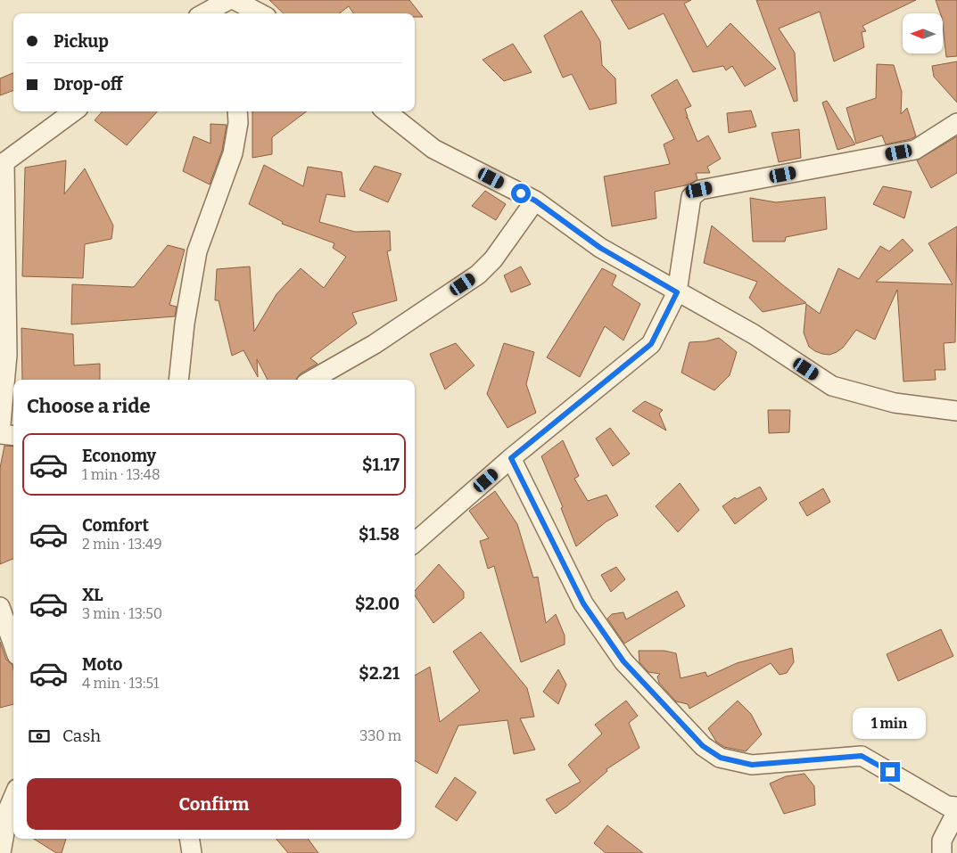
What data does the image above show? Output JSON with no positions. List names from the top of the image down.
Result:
{
  "north": "left",
  "page": {
    "banner": ["Pickup", "Drop-off"],
    "heading": "Choose a ride",
    "list": [
      {
        "name": "Economy",
        "note": "1 min · 13:48",
        "value": "$1.17"
      },
      {
        "name": "Comfort",
        "note": "2 min · 13:49",
        "value": "$1.58"
      },
      {
        "name": "XL",
        "note": "3 min · 13:50",
        "value": "$2.00"
      },
      {
        "name": "Moto",
        "note": "4 min · 13:51",
        "value": "$2.21"
      }
    ],
    "bubble": "1 min",
    "pay": ["Cash", "330 m"],
    "buttons": "Confirm"
  }
}
